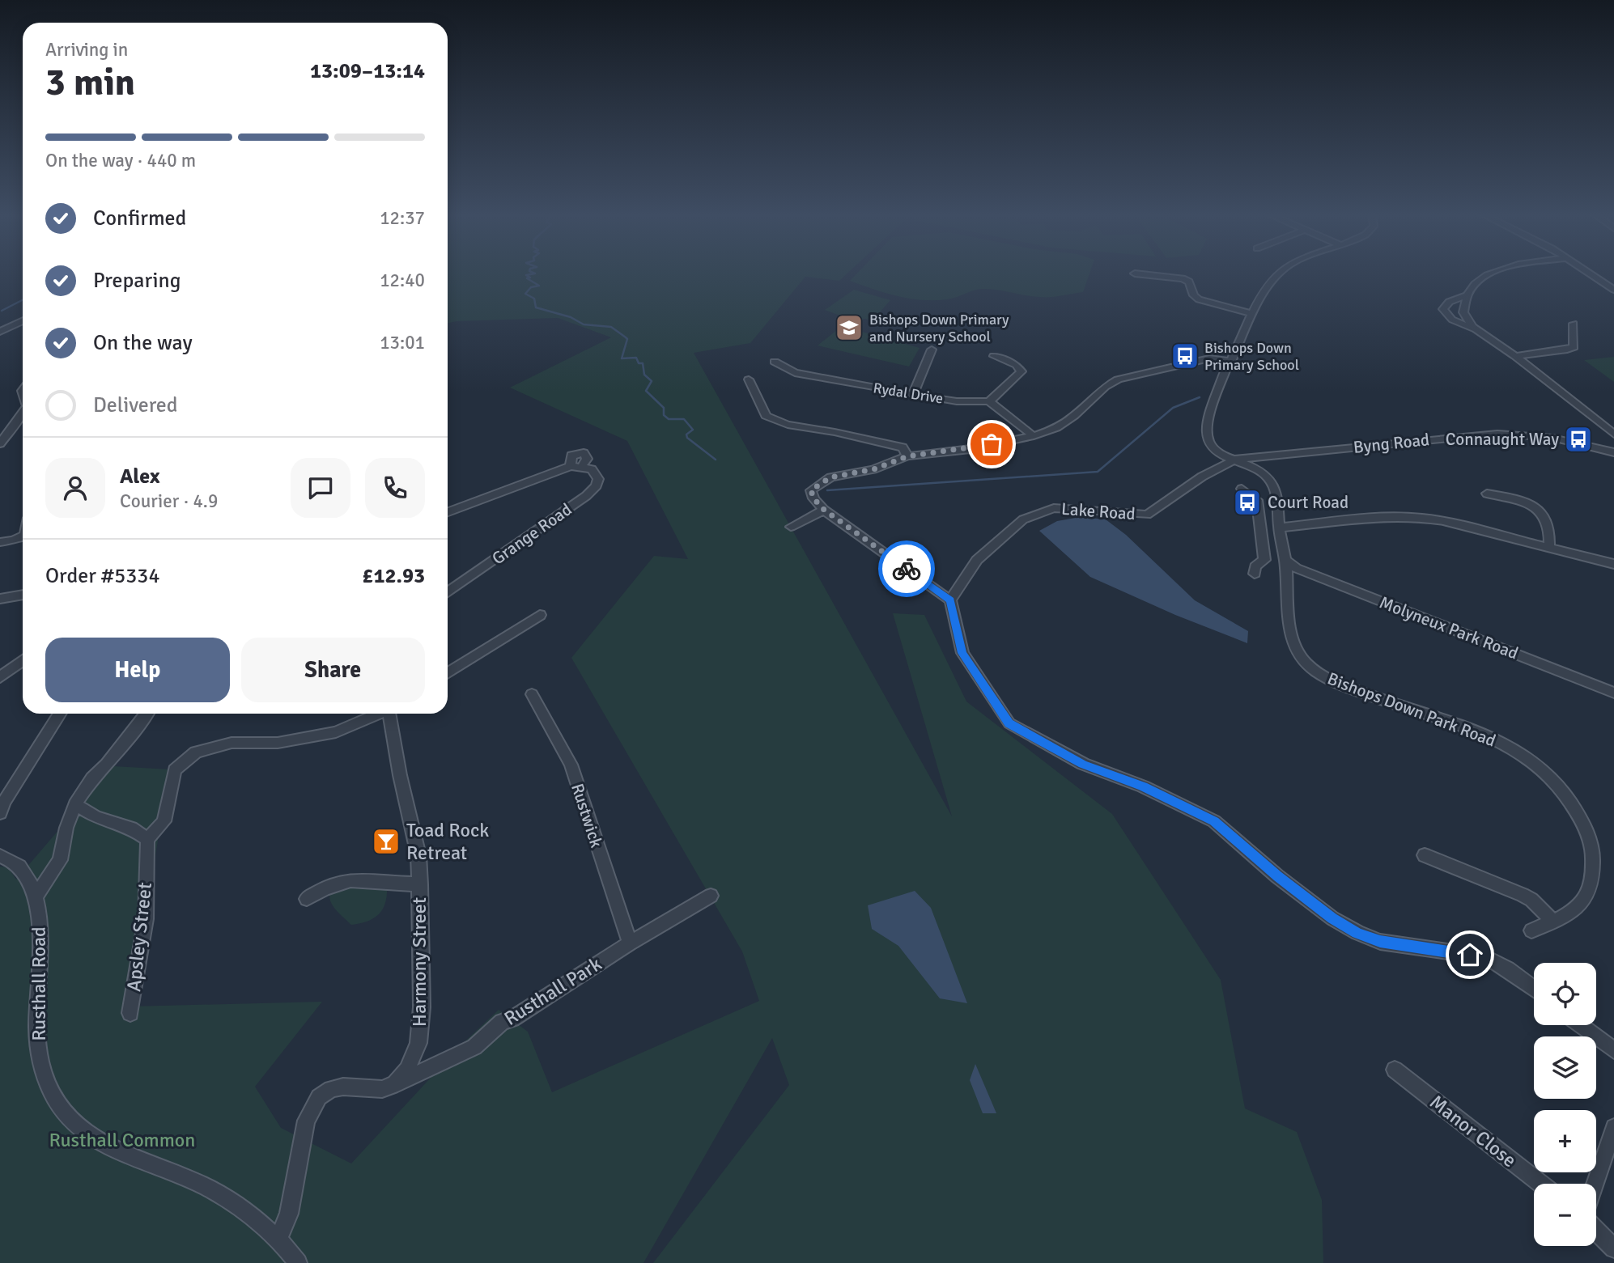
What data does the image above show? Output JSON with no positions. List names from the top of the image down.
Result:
{
  "streets": {
    "street": [
      "Rydal Drive",
      "Byng Road",
      "Lake Road",
      "Grange Road",
      "Molyneux Park Road",
      "Bishops Down Park Road",
      "Rustwick",
      "Apsley Street",
      "Harmony Street",
      "Rusthall Road",
      "Rusthall Park",
      "Manor Close"
    ]
  },
  "crossings": [
    ["Byng Road", "Lake Road"],
    ["Byng Road", "Bishops Down Park Road"],
    ["Lake Road", "Bishops Down Park Road"],
    ["Molyneux Park Road", "Bishops Down Park Road"],
    ["Rustwick", "Rusthall Park"],
    ["Harmony Street", "Rusthall Park"]
  ],
  "parks": ["Rusthall Common"],
  "places": {
    "school or university": ["Bishops Down Primary and Nursery School"],
    "bus stop": ["Bishops Down Primary School", "Connaught Way", "Court Road"],
    "bar": ["Toad Rock Retreat"]
  },
  "page": {
    "heading": ["3 min", "Arriving in", "13:09–13:14"],
    "panel": [
      "Alex",
      "Courier · 4.9",
      "Order #5334",
      "£12.93"
    ],
    "bar": "On the way · 440 m",
    "list": [
      ["Confirmed", "12:37"],
      ["Preparing", "12:40"],
      ["On the way", "13:01"],
      "Delivered"
    ],
    "buttons": ["Help", "Share"],
    "map_buttons": ["+", "−"]
  }
}
